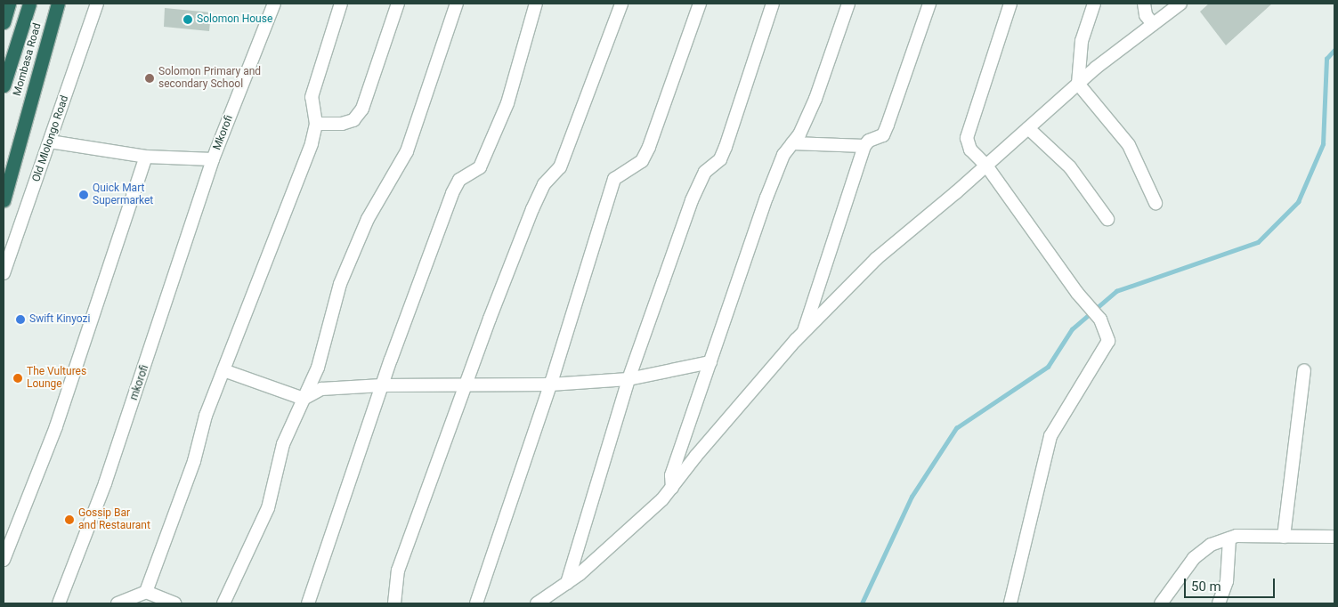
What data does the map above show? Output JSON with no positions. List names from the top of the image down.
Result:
{
  "streets": {
    "highway": ["Mombasa Road"],
    "street": ["Mkorofi", "Old Mlolongo Road", "mkorofi"]
  },
  "crossings": [
    ["Mkorofi", "Old Mlolongo Road"],
    ["Mkorofi", "mkorofi"]
  ],
  "places": [
    "Solomon House",
    "Solomon Primary and secondary School",
    "Quick Mart Supermarket",
    "Swift Kinyozi",
    "The Vultures Lounge",
    "Gossip Bar and Restaurant"
  ],
  "scale_bar": "50 m"
}
